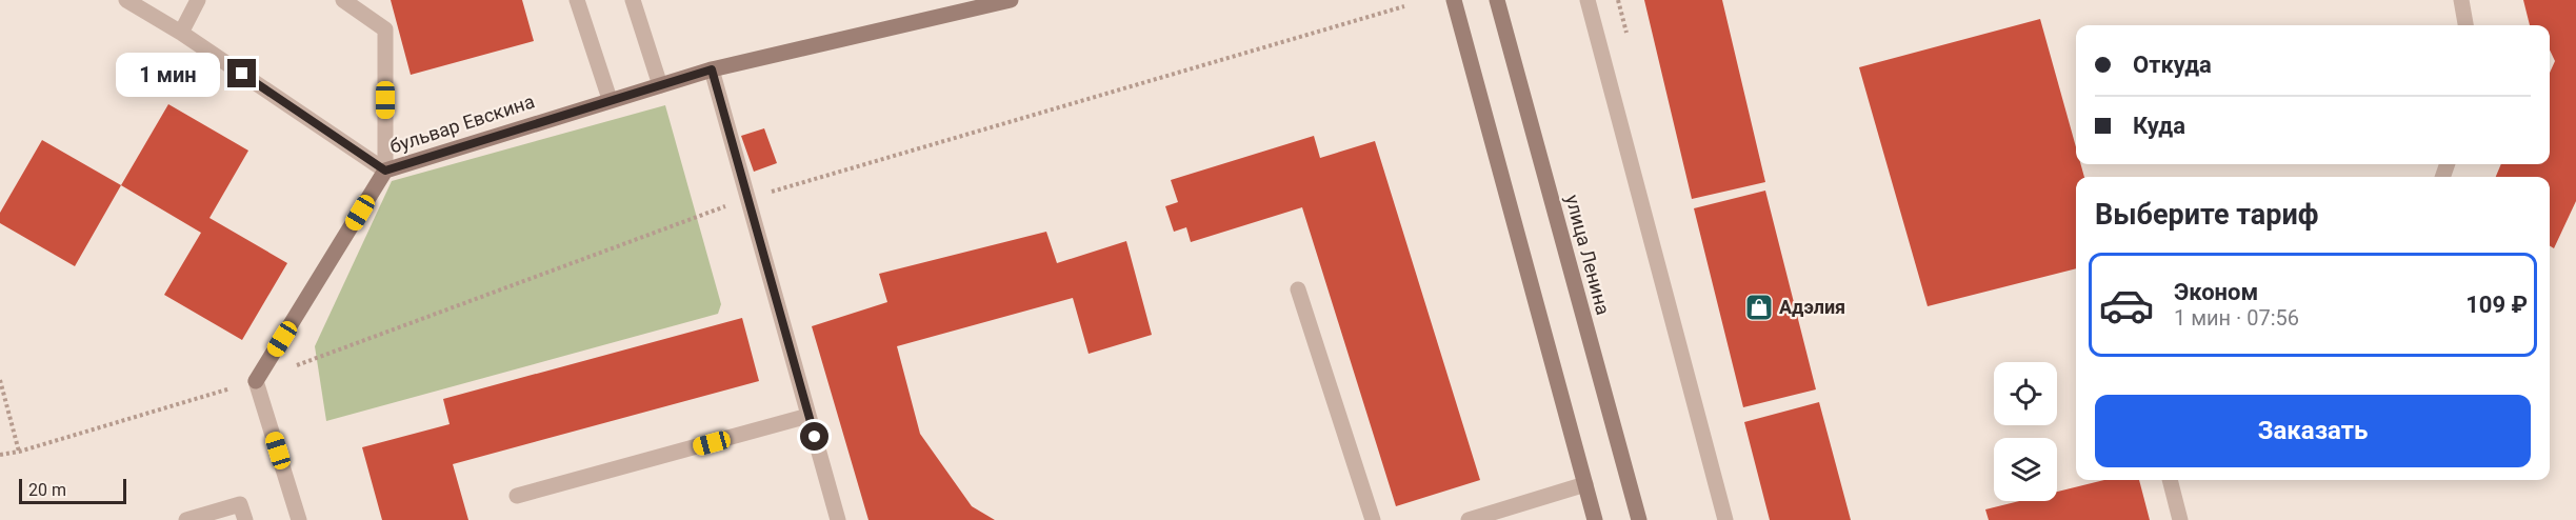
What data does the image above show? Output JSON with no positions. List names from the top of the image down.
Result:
{
  "streets": {
    "street": ["бульвар Евскина", "улица Ленина"]
  },
  "places": {
    "shop": ["Адэлия"]
  },
  "scale_bar": "20 m",
  "page": {
    "banner": ["Откуда", "Куда"],
    "bubble": "1 мин",
    "heading": "Выберите тариф",
    "list": [
      {
        "name": "Эконом",
        "note": "1 мин · 07:56",
        "value": "109 ₽"
      }
    ],
    "buttons": "Заказать",
    "scale": "20 m"
  }
}
